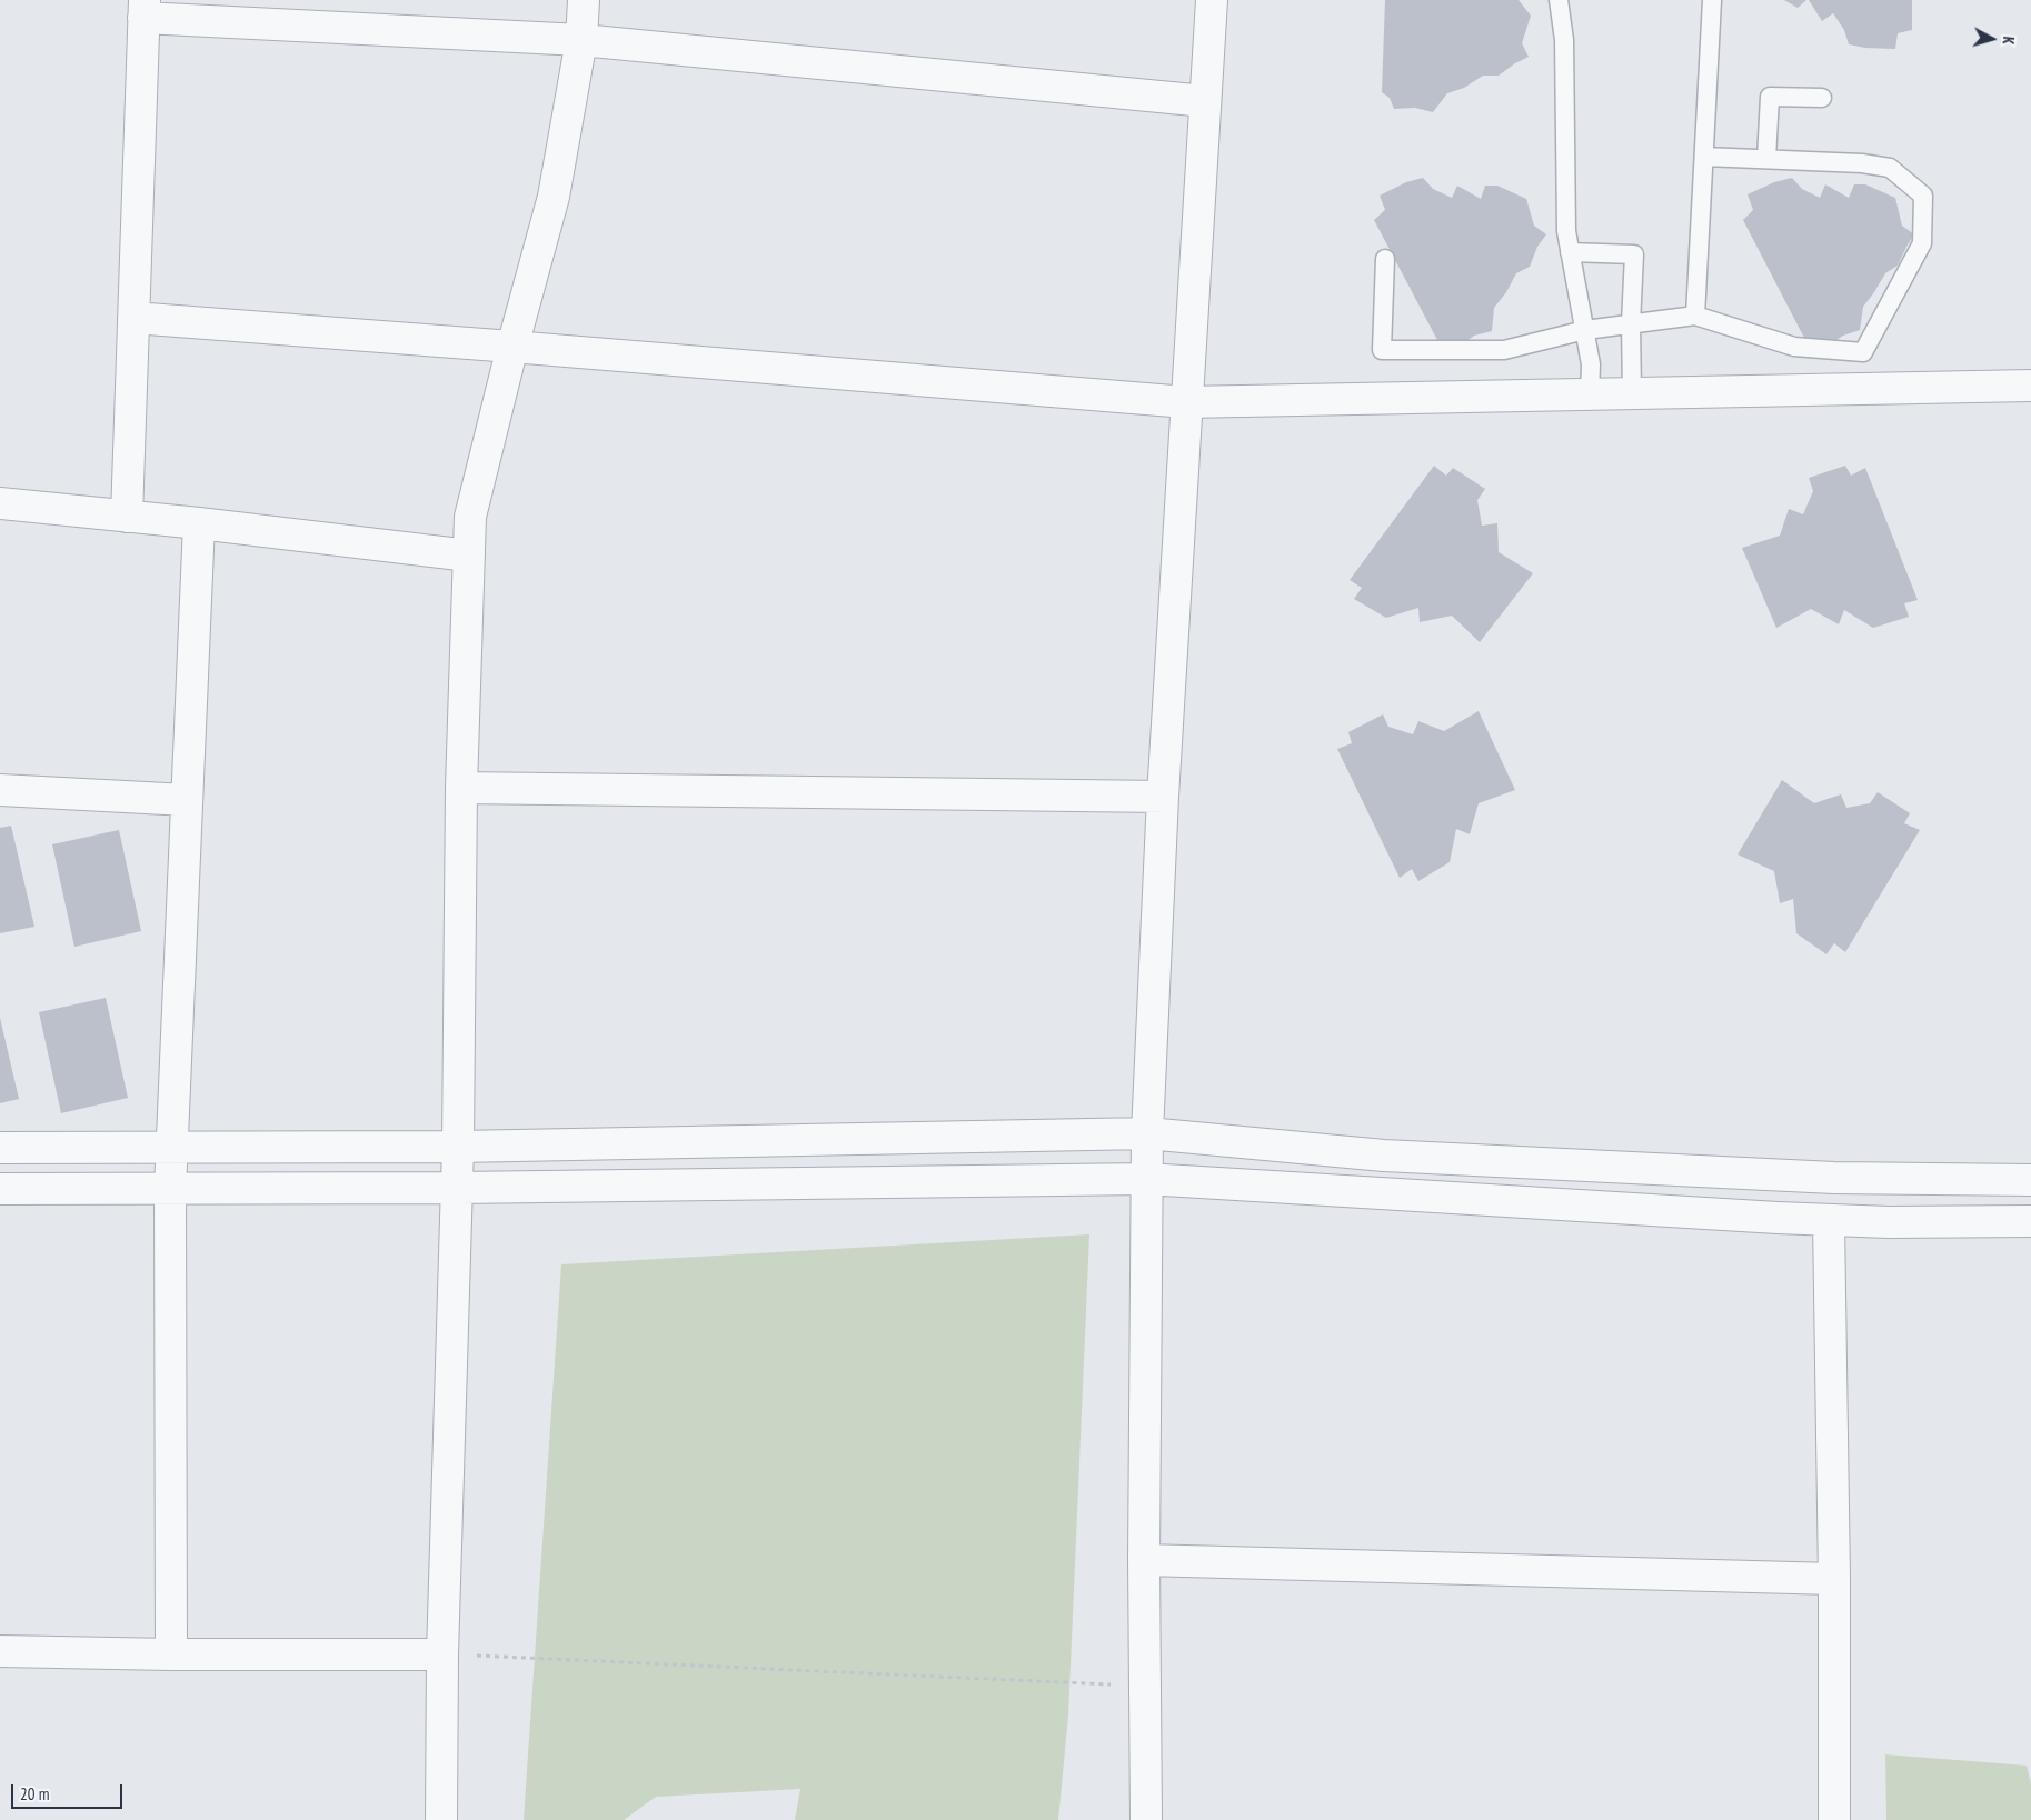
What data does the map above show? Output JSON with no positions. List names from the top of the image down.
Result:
{
  "scale_bar": "20 m",
  "north": "right"
}
